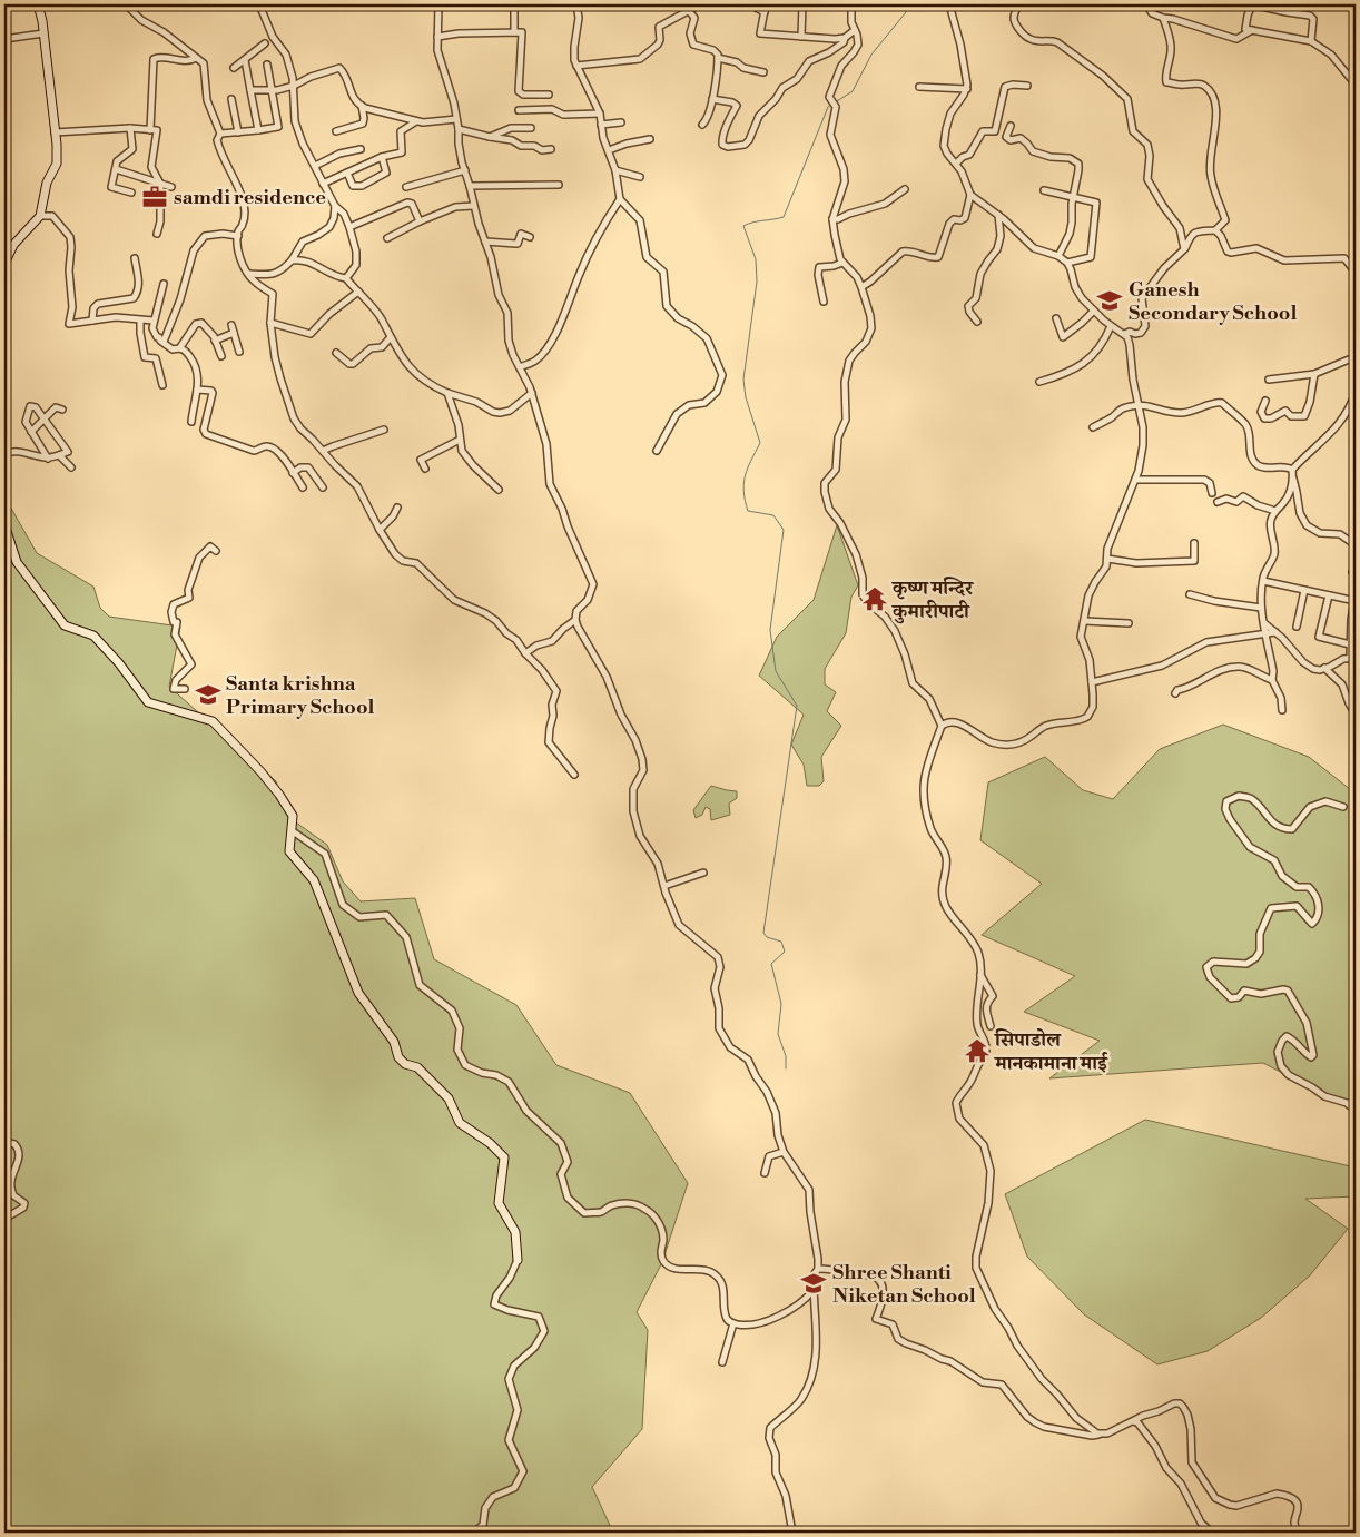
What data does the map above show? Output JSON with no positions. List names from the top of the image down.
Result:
{
  "places": {
    "office": ["samdi residence"],
    "school or university": ["Ganesh Secondary School", "Santa krishna Primary School", "Shree Shanti Niketan School"],
    "temple": ["कृष्ण मन्दिर कुमारीपाटी", "सिपाडोल मानकामाना माई"]
  }
}
